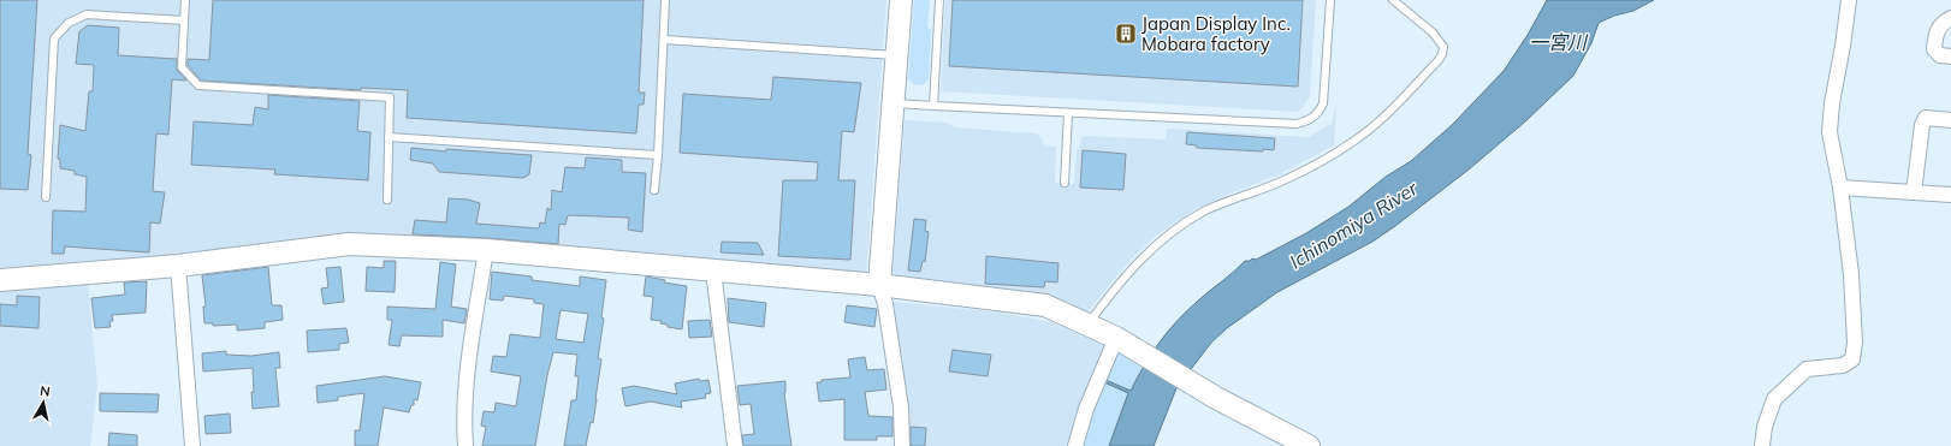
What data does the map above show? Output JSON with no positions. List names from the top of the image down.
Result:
{
  "water": ["一宮川", "Ichinomiya River"],
  "places": {
    "building": ["Japan Display Inc. Mobara factory"]
  },
  "north": "top"
}
